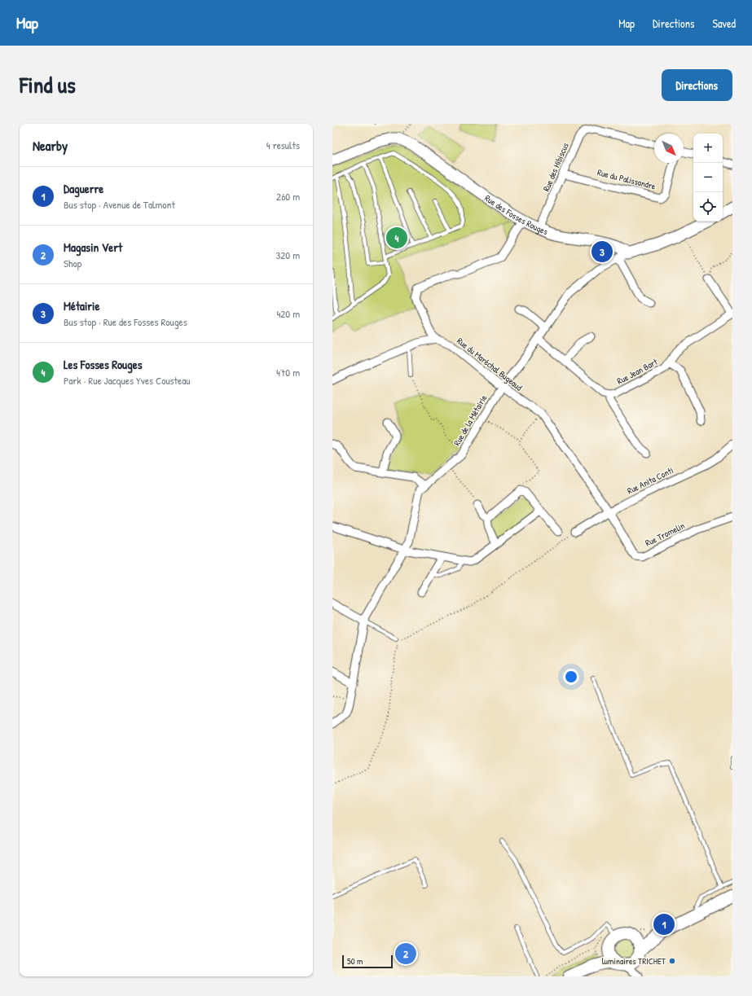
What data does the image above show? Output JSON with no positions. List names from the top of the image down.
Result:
{
  "streets": {
    "street": [
      "Rue des Hibiscus",
      "Rue du Palissandre",
      "Rue des Fosses Rouges",
      "Rue du Maréchal Bugeaud",
      "Rue Jean Bart",
      "Rue de la Métairie",
      "Rue Anita Conti",
      "Rue Tromelin"
    ]
  },
  "crossings": [
    ["Rue des Hibiscus", "Rue du Palissandre"],
    ["Rue des Hibiscus", "Rue des Fosses Rouges"],
    ["Rue des Fosses Rouges", "Rue de la Métairie"],
    ["Rue du Maréchal Bugeaud", "Rue de la Métairie"],
    ["Rue du Maréchal Bugeaud", "Rue Anita Conti"],
    ["Rue du Maréchal Bugeaud", "Rue Tromelin"],
    ["Rue Anita Conti", "Rue Tromelin"]
  ],
  "places": ["luminaires TRICHET"],
  "scale_bar": "50 m",
  "north": "bottom right",
  "page": {
    "header": "Map",
    "nav": ["Map", "Directions", "Saved"],
    "title": "Find us",
    "buttons": "Directions",
    "heading": ["Nearby", "4 results"],
    "map_buttons": ["+", "−"],
    "list": [
      {
        "mark": "1",
        "name": "Daguerre",
        "note": "Bus stop · Avenue de Talmont",
        "value": "260 m"
      },
      {
        "mark": "2",
        "name": "Magasin Vert",
        "note": "Shop",
        "value": "320 m"
      },
      {
        "mark": "3",
        "name": "Métairie",
        "note": "Bus stop · Rue des Fosses Rouges",
        "value": "420 m"
      },
      {
        "mark": "4",
        "name": "Les Fosses Rouges",
        "note": "Park · Rue Jacques Yves Cousteau",
        "value": "470 m"
      }
    ],
    "pins": [
      "4",
      "3",
      "1",
      "2"
    ],
    "scale": "50 m"
  }
}
